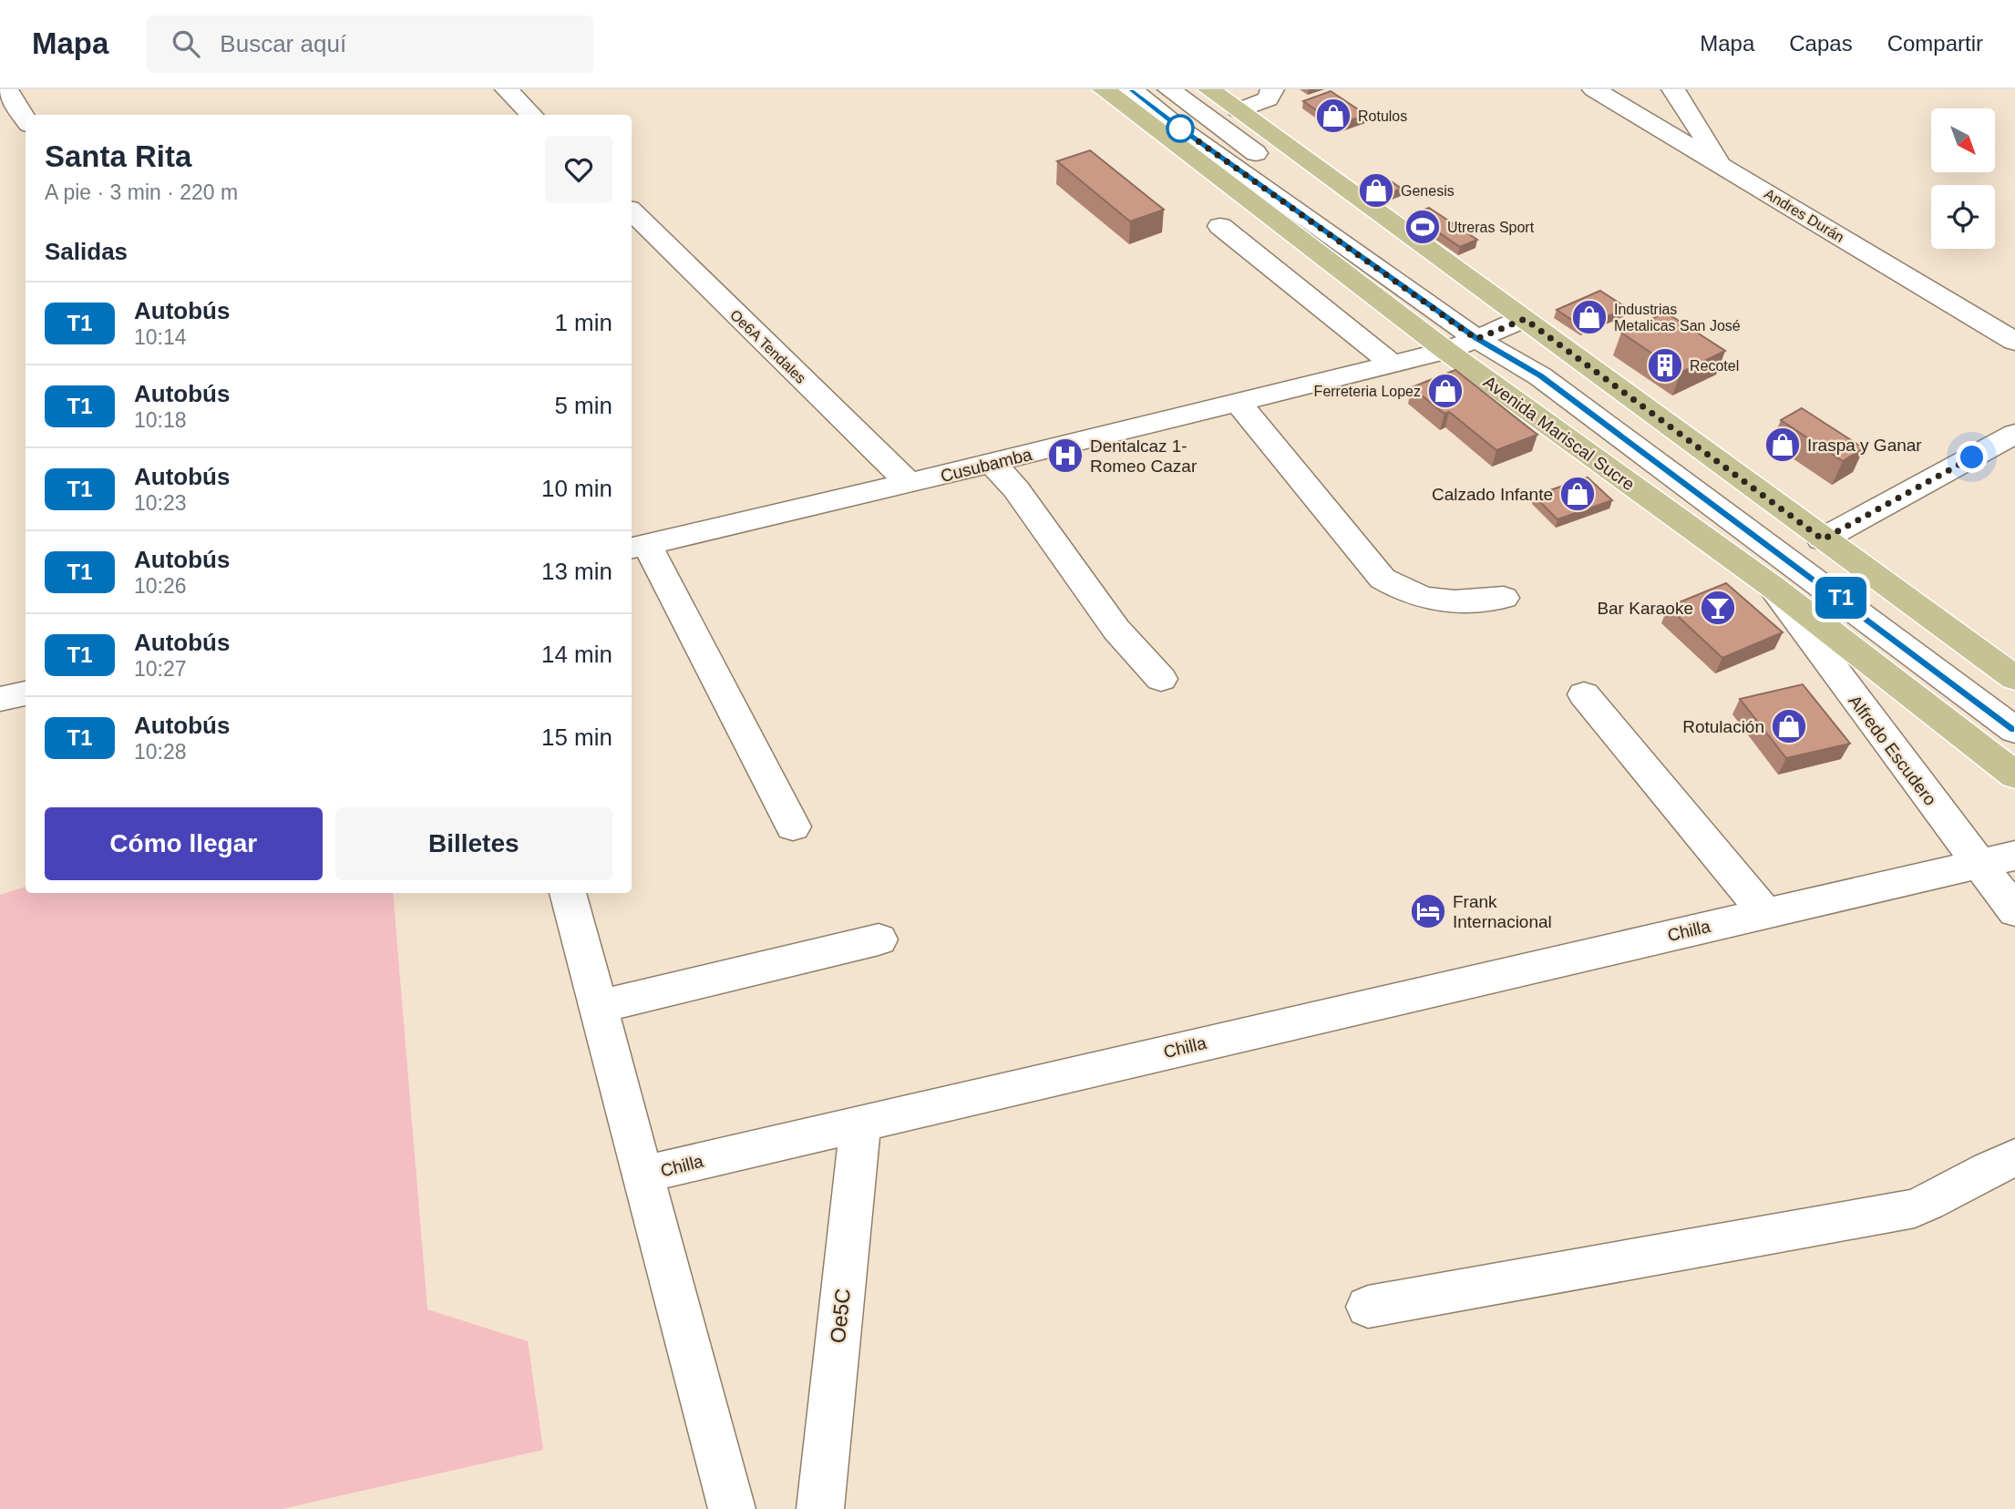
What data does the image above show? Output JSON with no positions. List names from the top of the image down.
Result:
{
  "streets": {
    "main road": ["Avenida Mariscal Sucre"],
    "street": [
      "Andres Durán",
      "Oe6A Tendales",
      "Cusubamba",
      "Alfredo Escudero",
      "Chilla",
      "Oe5C"
    ]
  },
  "crossings": [
    ["Oe6A Tendales", "Cusubamba"],
    ["Avenida Mariscal Sucre", "Cusubamba"],
    ["Avenida Mariscal Sucre", "Alfredo Escudero"],
    ["Alfredo Escudero", "Chilla"],
    ["Chilla", "Oe5C"]
  ],
  "places": {
    "shop": [
      "Rotulos",
      "Genesis",
      "Industrias Metalicas San José",
      "Ferreteria Lopez",
      "Iraspa y Ganar",
      "Calzado Infante",
      "Rotulación"
    ],
    "sports": ["Utreras Sport"],
    "building": ["Recotel"],
    "hospital": ["Dentalcaz 1- Romeo Cazar"],
    "bar": ["Bar Karaoke"],
    "hotel": ["Frank Internacional"]
  },
  "lines": ["bus line T1"],
  "north": "bottom right",
  "page": {
    "header": "Mapa",
    "search": "Buscar aquí",
    "nav": ["Mapa", "Capas", "Compartir"],
    "on_map": "T1",
    "heading": [
      ["Santa Rita", "A pie · 3 min · 220 m"],
      "Salidas"
    ],
    "list": [
      {
        "mark": "T1",
        "name": "Autobús",
        "note": "10:14",
        "value": "1 min"
      },
      {
        "mark": "T1",
        "name": "Autobús",
        "note": "10:18",
        "value": "5 min"
      },
      {
        "mark": "T1",
        "name": "Autobús",
        "note": "10:23",
        "value": "10 min"
      },
      {
        "mark": "T1",
        "name": "Autobús",
        "note": "10:26",
        "value": "13 min"
      },
      {
        "mark": "T1",
        "name": "Autobús",
        "note": "10:27",
        "value": "14 min"
      },
      {
        "mark": "T1",
        "name": "Autobús",
        "note": "10:28",
        "value": "15 min"
      }
    ],
    "buttons": ["Cómo llegar", "Billetes"]
  }
}
